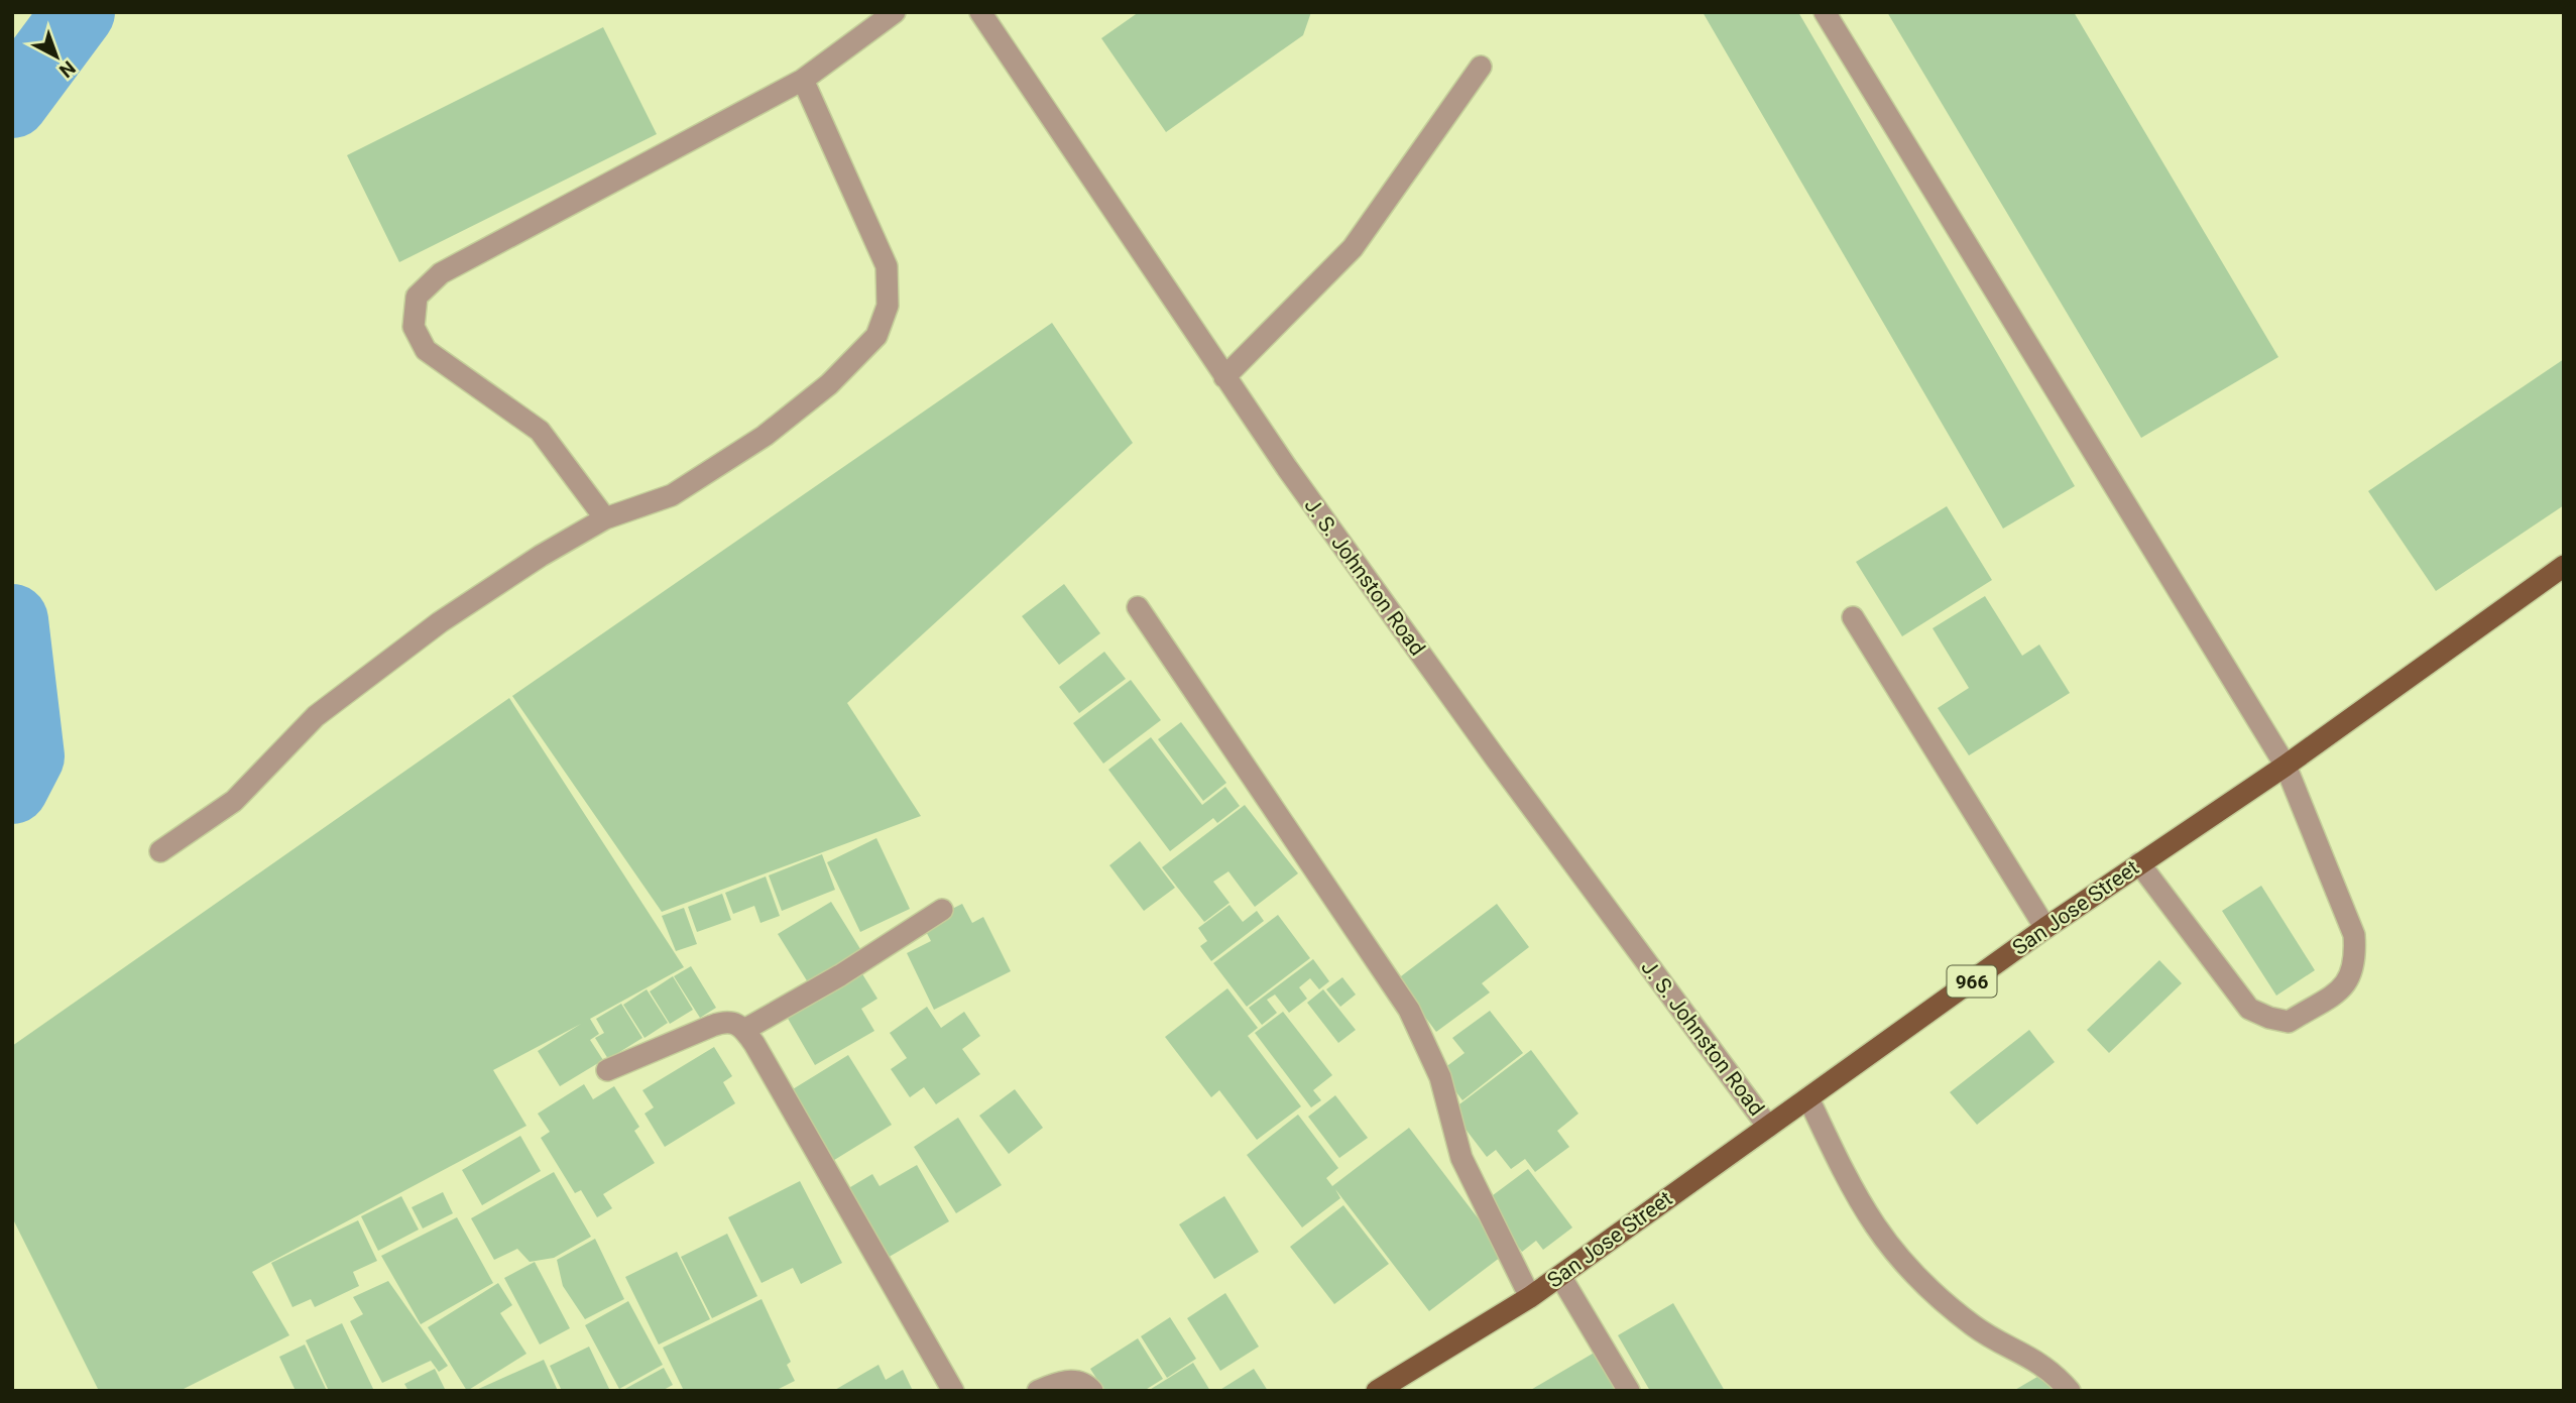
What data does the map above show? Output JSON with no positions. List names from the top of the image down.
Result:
{
  "streets": {
    "main road": ["San Jose Street", "966"],
    "street": ["J. S. Johnston Road"]
  },
  "crossings": [
    ["J. S. Johnston Road", "San Jose Street"]
  ],
  "north": "bottom right"
}
